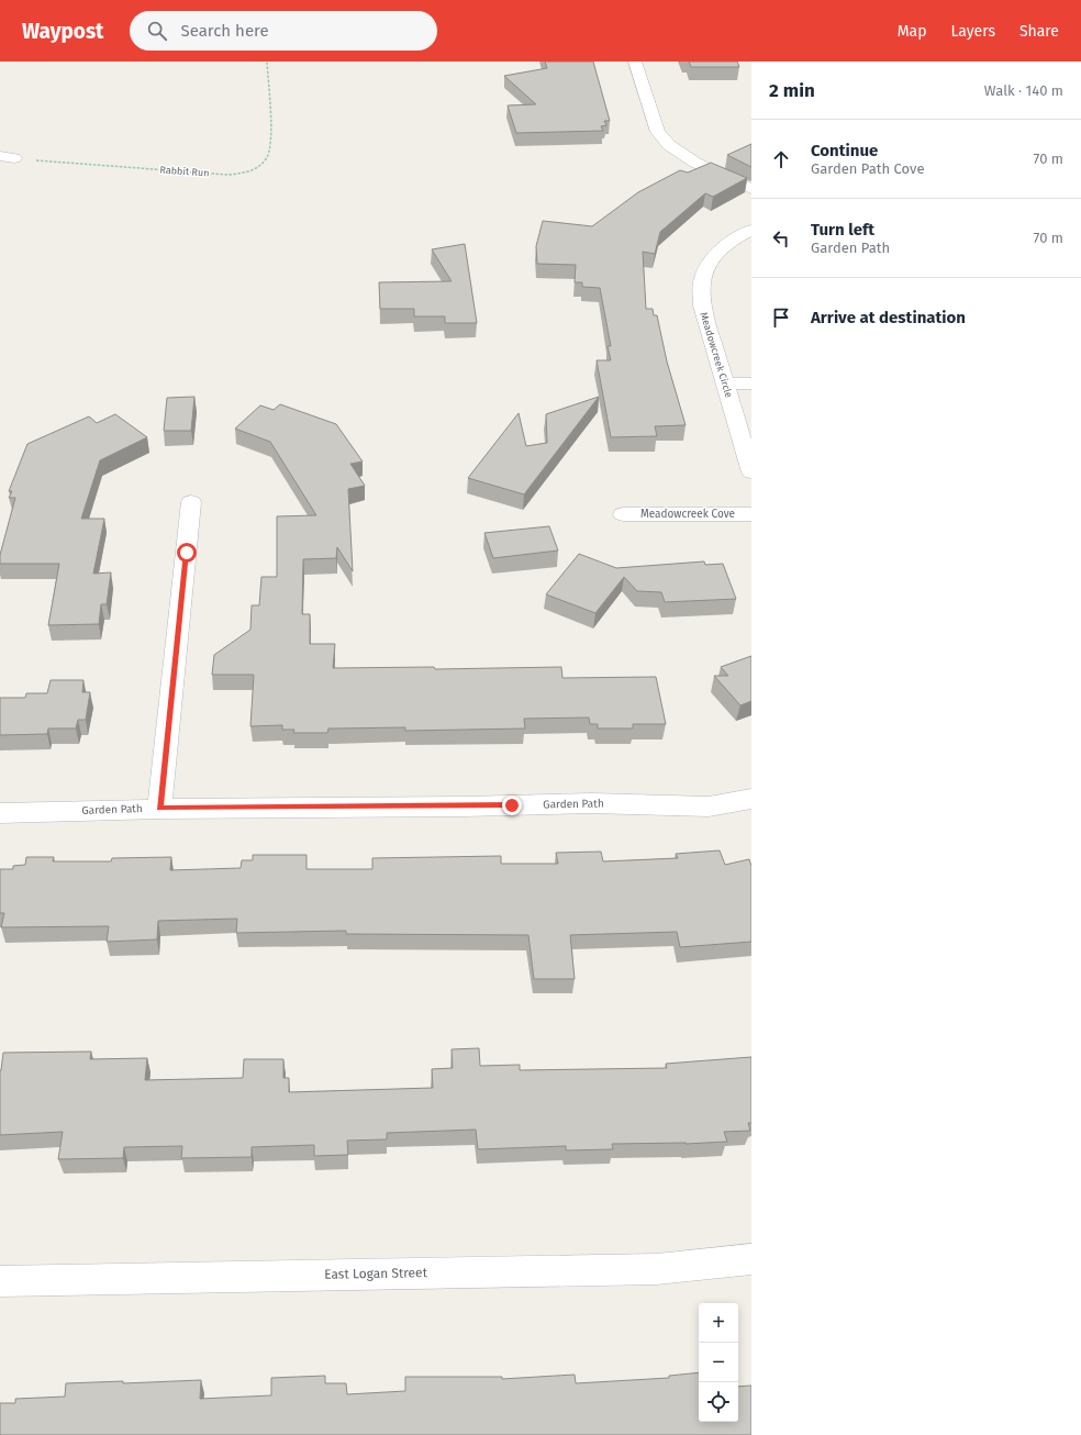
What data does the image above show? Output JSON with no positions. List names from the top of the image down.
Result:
{
  "streets": {
    "street": [
      "Meadowcreek Circle",
      "Meadowcreek Cove",
      "Garden Path",
      "East Logan Street"
    ],
    "path": ["Rabbit Run"]
  },
  "page": {
    "header": "Waypost",
    "search": "Search here",
    "nav": ["Map", "Layers", "Share"],
    "heading": ["2 min", "Walk · 140 m"],
    "list": [
      ["Continue", "Garden Path Cove", "70 m"],
      ["Turn left", "Garden Path", "70 m"],
      "Arrive at destination"
    ],
    "map_buttons": ["+", "−"]
  }
}
